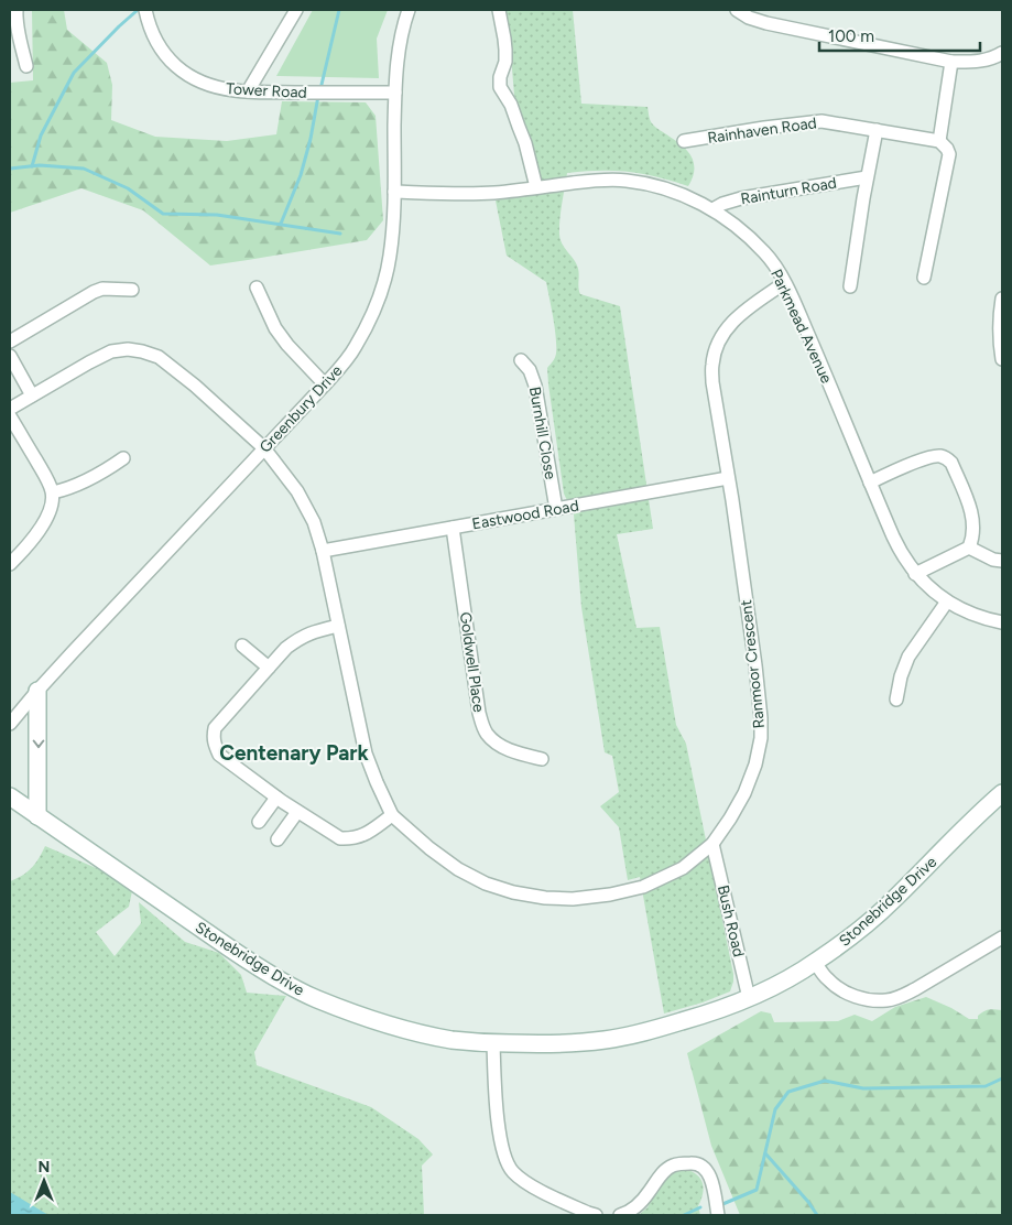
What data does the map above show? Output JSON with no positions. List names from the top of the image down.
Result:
{
  "streets": {
    "street": [
      "Tower Road",
      "Rainhaven Road",
      "Rainturn Road",
      "Parkmead Avenue",
      "Greenbury Drive",
      "Burnhill Close",
      "Eastwood Road",
      "Goldwell Place",
      "Ranmoor Crescent",
      "Stonebridge Drive",
      "Bush Road"
    ]
  },
  "crossings": [
    ["Tower Road", "Greenbury Drive"],
    ["Rainturn Road", "Parkmead Avenue"],
    ["Parkmead Avenue", "Greenbury Drive"],
    ["Parkmead Avenue", "Ranmoor Crescent"],
    ["Greenbury Drive", "Ranmoor Crescent"],
    ["Burnhill Close", "Eastwood Road"],
    ["Eastwood Road", "Goldwell Place"],
    ["Eastwood Road", "Ranmoor Crescent"],
    ["Ranmoor Crescent", "Bush Road"],
    ["Stonebridge Drive", "Bush Road"]
  ],
  "districts": ["Centenary Park"],
  "scale_bar": "100 m",
  "north": "top"
}
